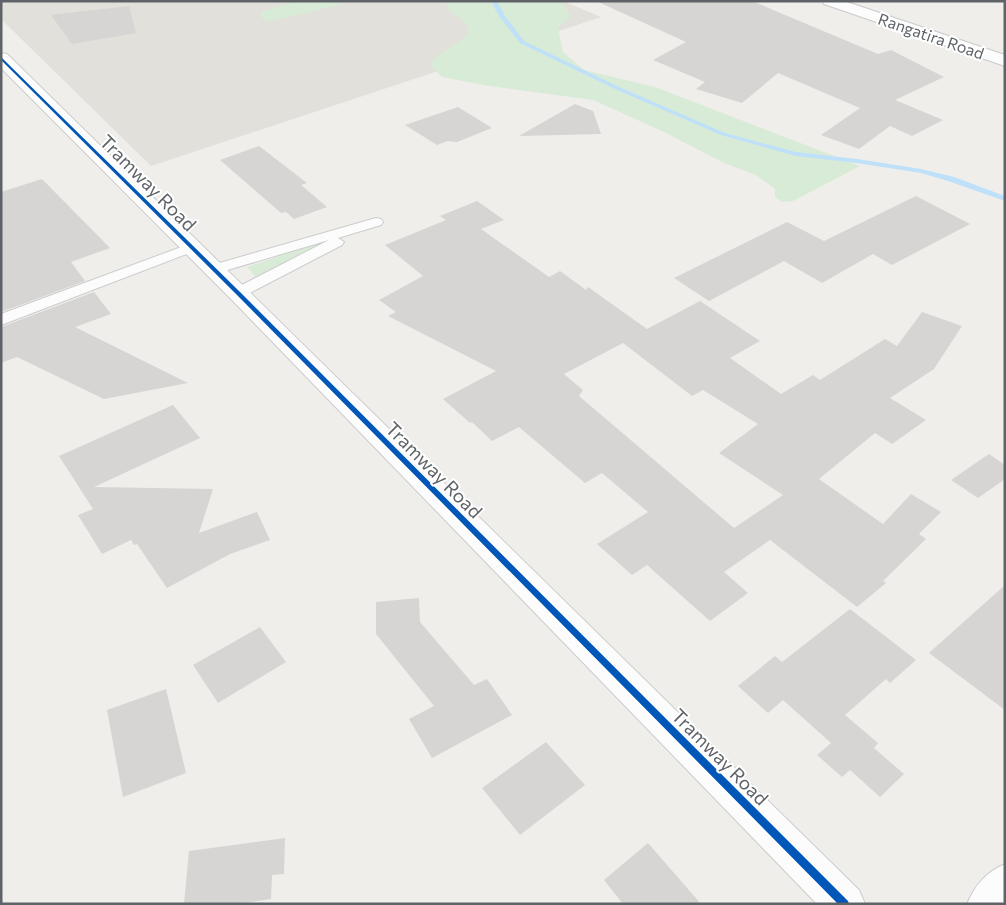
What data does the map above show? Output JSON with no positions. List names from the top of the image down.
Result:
{
  "streets": {
    "street": ["Rangatira Road", "Tramway Road"]
  }
}
